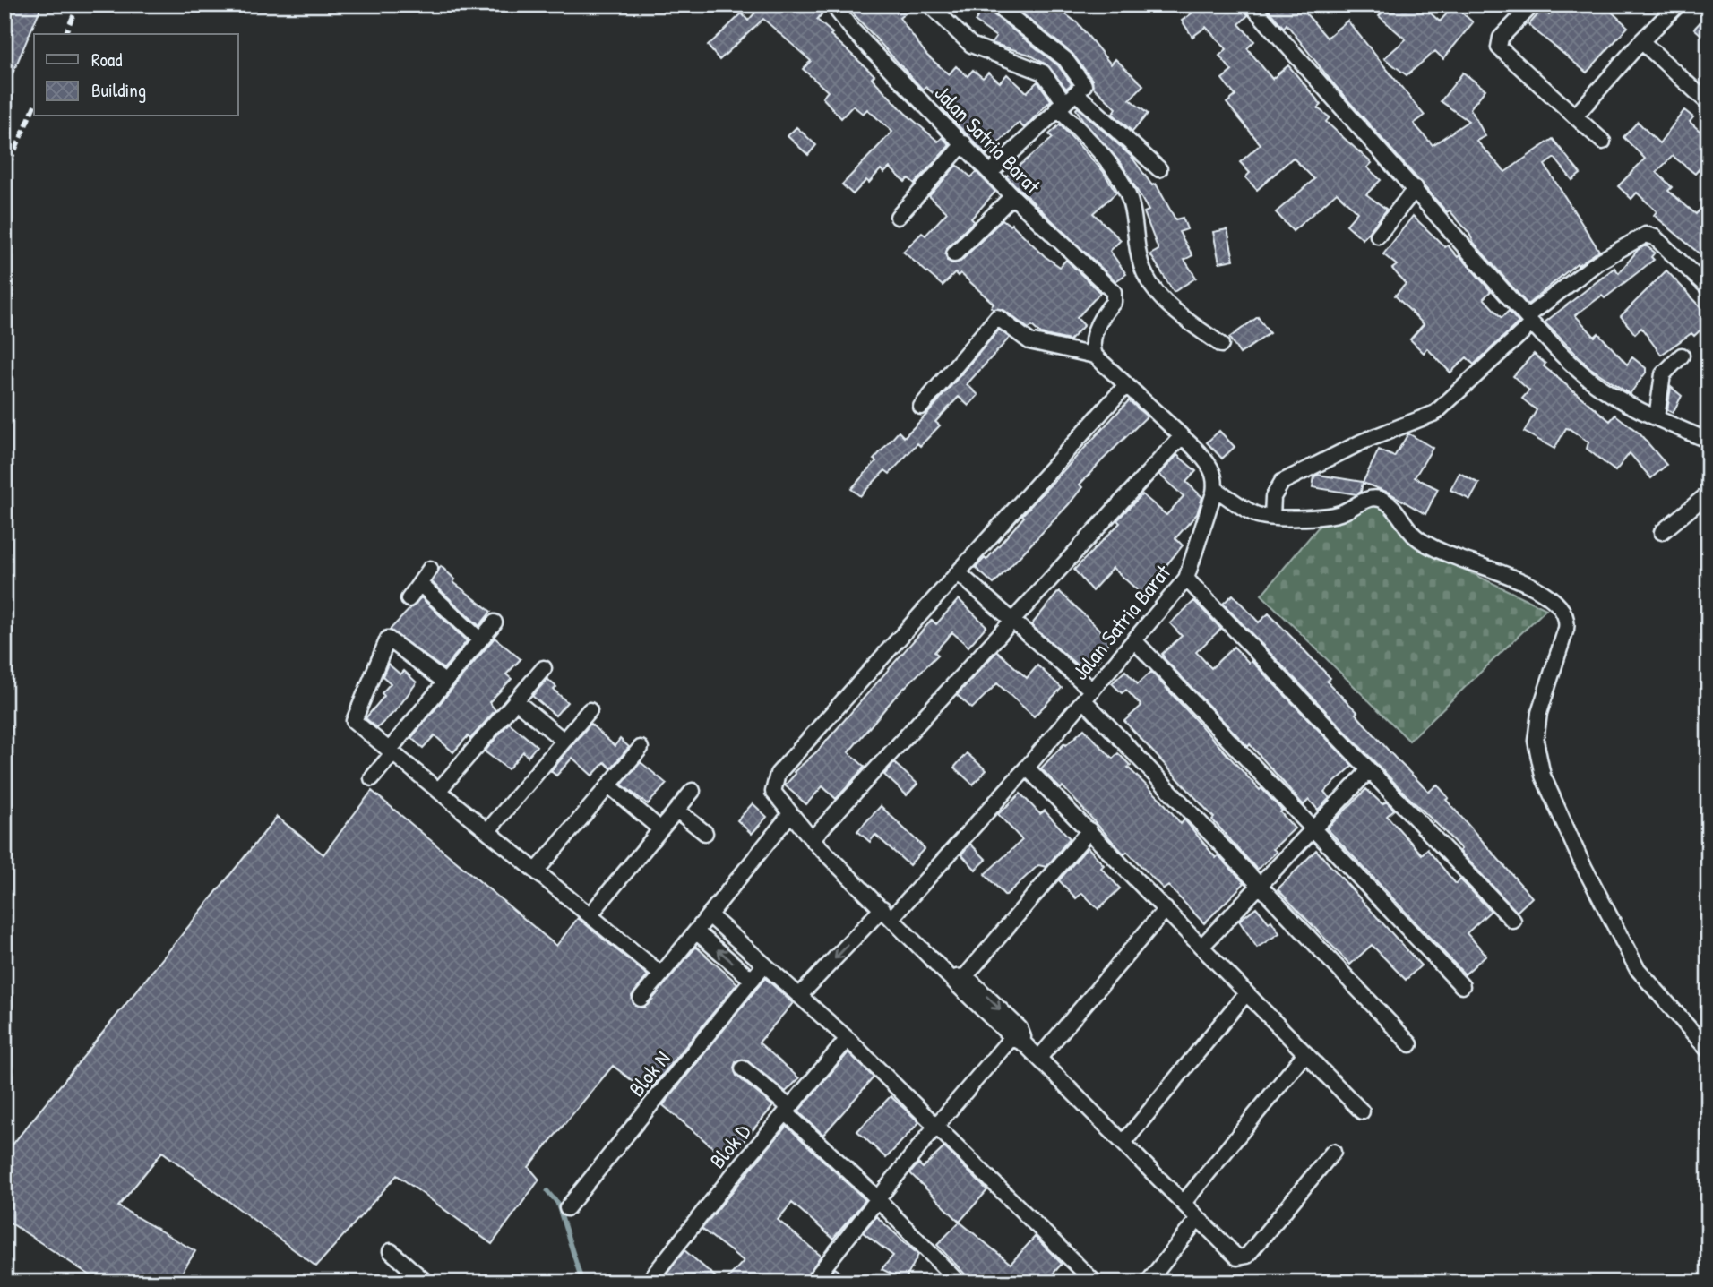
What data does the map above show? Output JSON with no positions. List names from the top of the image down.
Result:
{
  "streets": {
    "street": ["Jalan Satria Barat", "Blok N", "Blok D"]
  },
  "legend": ["Road", "Building"]
}
